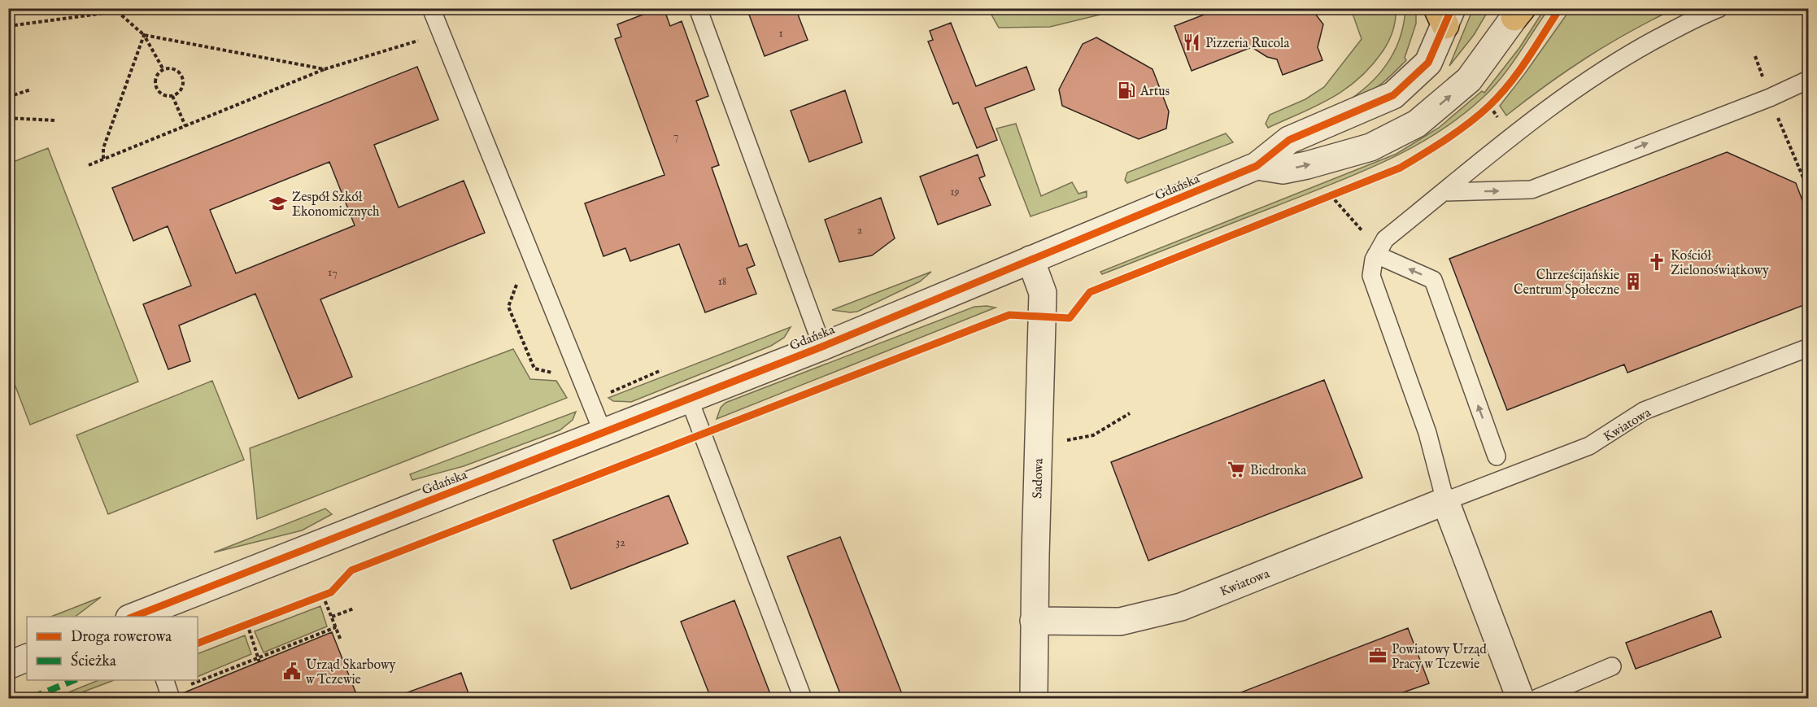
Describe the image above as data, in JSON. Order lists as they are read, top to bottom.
{
  "streets": {
    "street": ["Gdańska", "Kwiatowa", "Sadowa"]
  },
  "crossings": [
    ["Gdańska", "Sadowa"],
    ["Kwiatowa", "Sadowa"]
  ],
  "places": {
    "restaurant": ["Pizzeria Rucola"],
    "fuel station": ["Artus"],
    "school or university": ["Zespół Szkół Ekonomicznych"],
    "church": ["Kościół Zielonoświątkowy"],
    "building": ["Chrześcijańskie Centrum Społeczne"],
    "supermarket": ["Biedronka"],
    "office": ["Powiatowy Urząd Pracy w Tczewie"],
    "public building": ["Urząd Skarbowy w Tczewie"]
  },
  "house_numbers": [
    "1",
    "7",
    "19",
    "2",
    "17",
    "18",
    "32"
  ],
  "legend": ["Droga rowerowa", "Ścieżka"]
}
